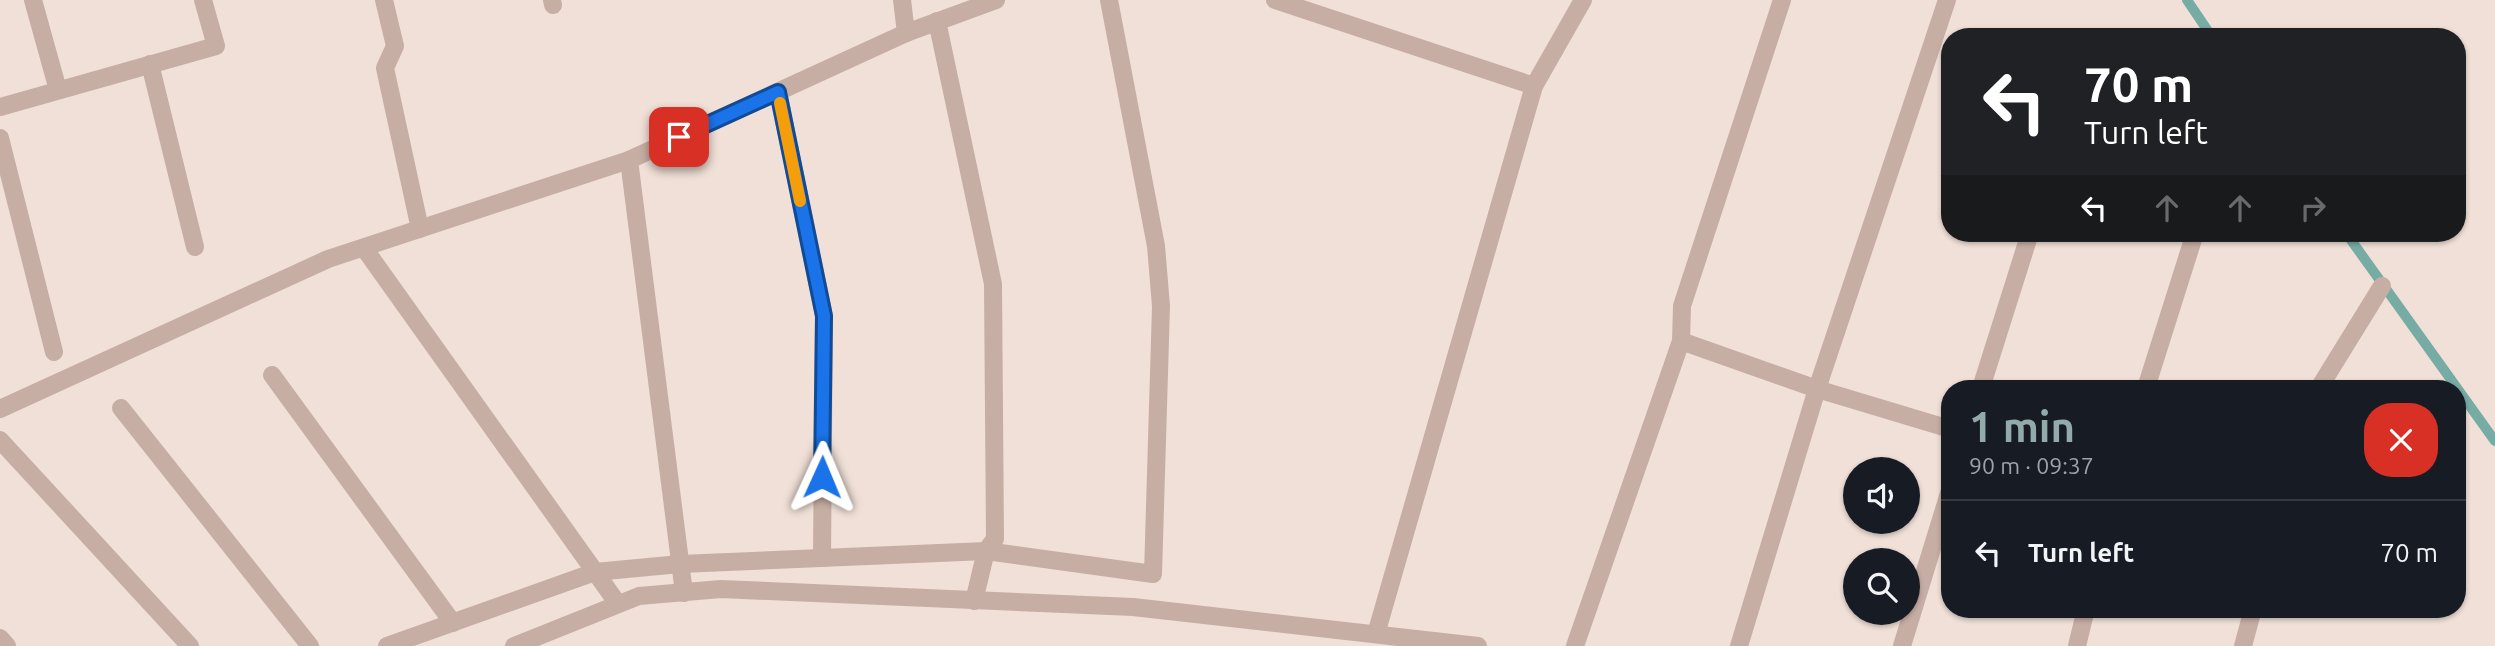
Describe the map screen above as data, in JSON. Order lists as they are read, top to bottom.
{
  "page": {
    "turn": ["70 m", "Turn left"],
    "heading": ["1 min", "90 m · 09:37"],
    "list": [
      {
        "name": "Turn left",
        "value": "70 m"
      }
    ]
  }
}
